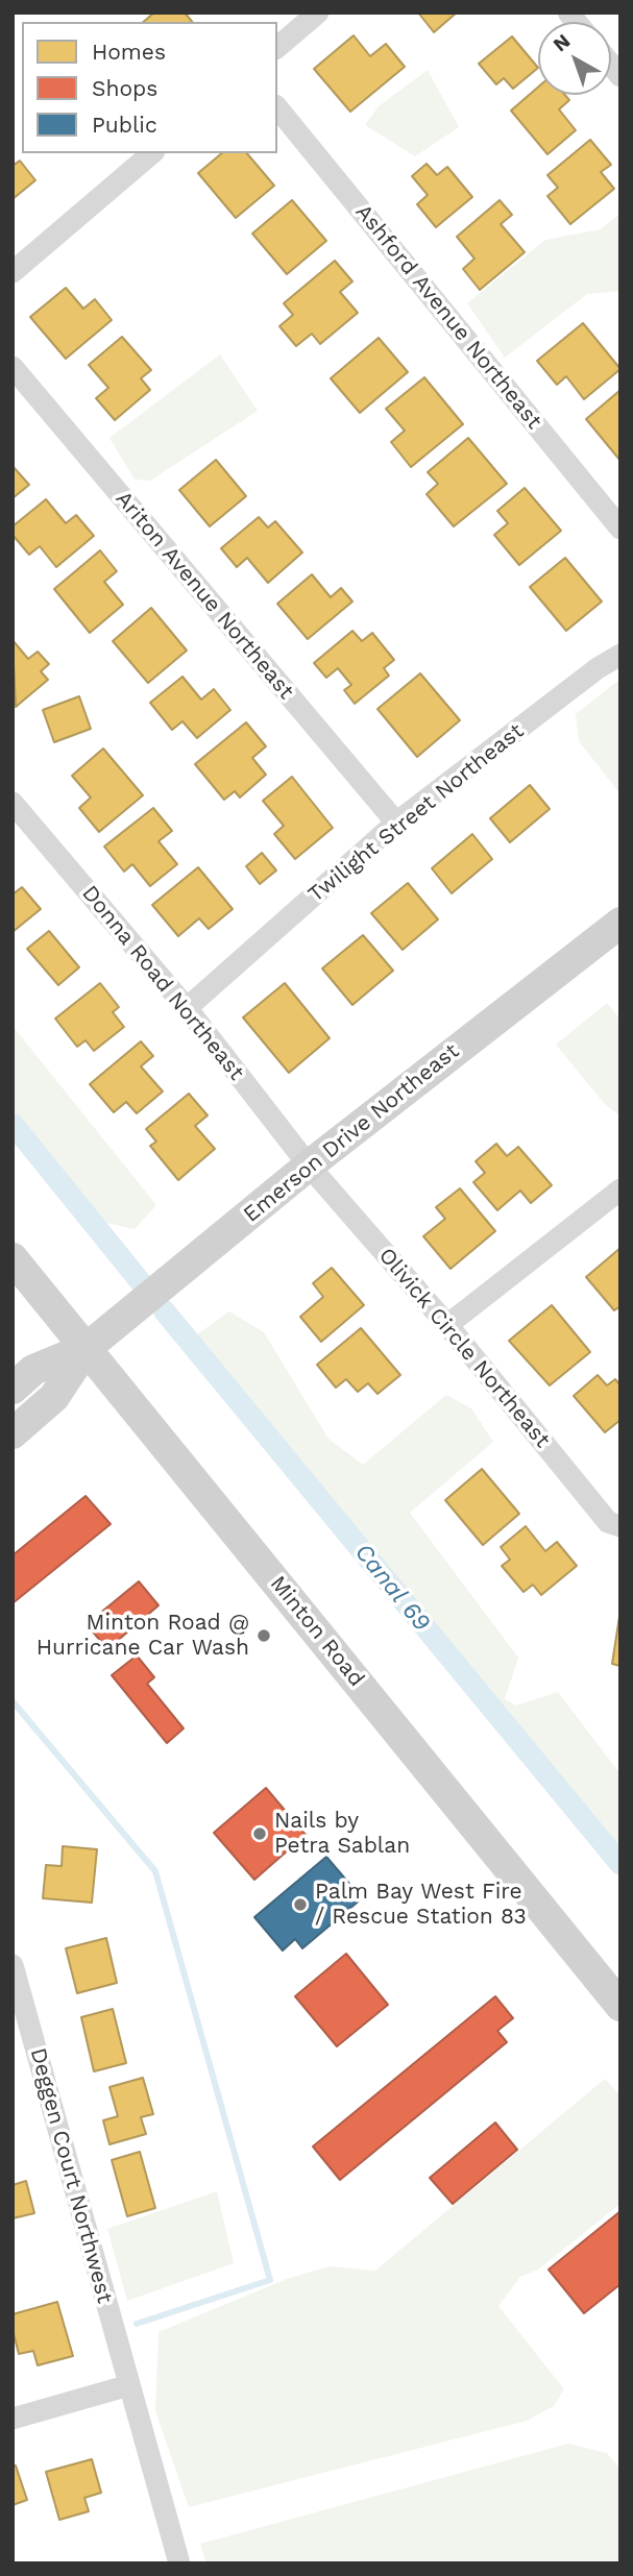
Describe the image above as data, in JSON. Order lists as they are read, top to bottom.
{
  "streets": {
    "main road": ["Emerson Drive Northeast", "Minton Road"],
    "street": [
      "Ashford Avenue Northeast",
      "Ariton Avenue Northeast",
      "Twilight Street Northeast",
      "Donna Road Northeast",
      "Olivick Circle Northeast",
      "Deggen Court Northwest"
    ]
  },
  "crossings": [
    ["Ariton Avenue Northeast", "Twilight Street Northeast"],
    ["Twilight Street Northeast", "Donna Road Northeast"],
    ["Donna Road Northeast", "Emerson Drive Northeast"],
    ["Donna Road Northeast", "Olivick Circle Northeast"],
    ["Emerson Drive Northeast", "Olivick Circle Northeast"],
    ["Emerson Drive Northeast", "Minton Road"]
  ],
  "water": ["Canal 69"],
  "places": ["Minton Road @ Hurricane Car Wash", "Nails by Petra Sablan", "Palm Bay West Fire / Rescue Station 83"],
  "legend": ["Homes", "Shops", "Public"],
  "north": "top left"
}
